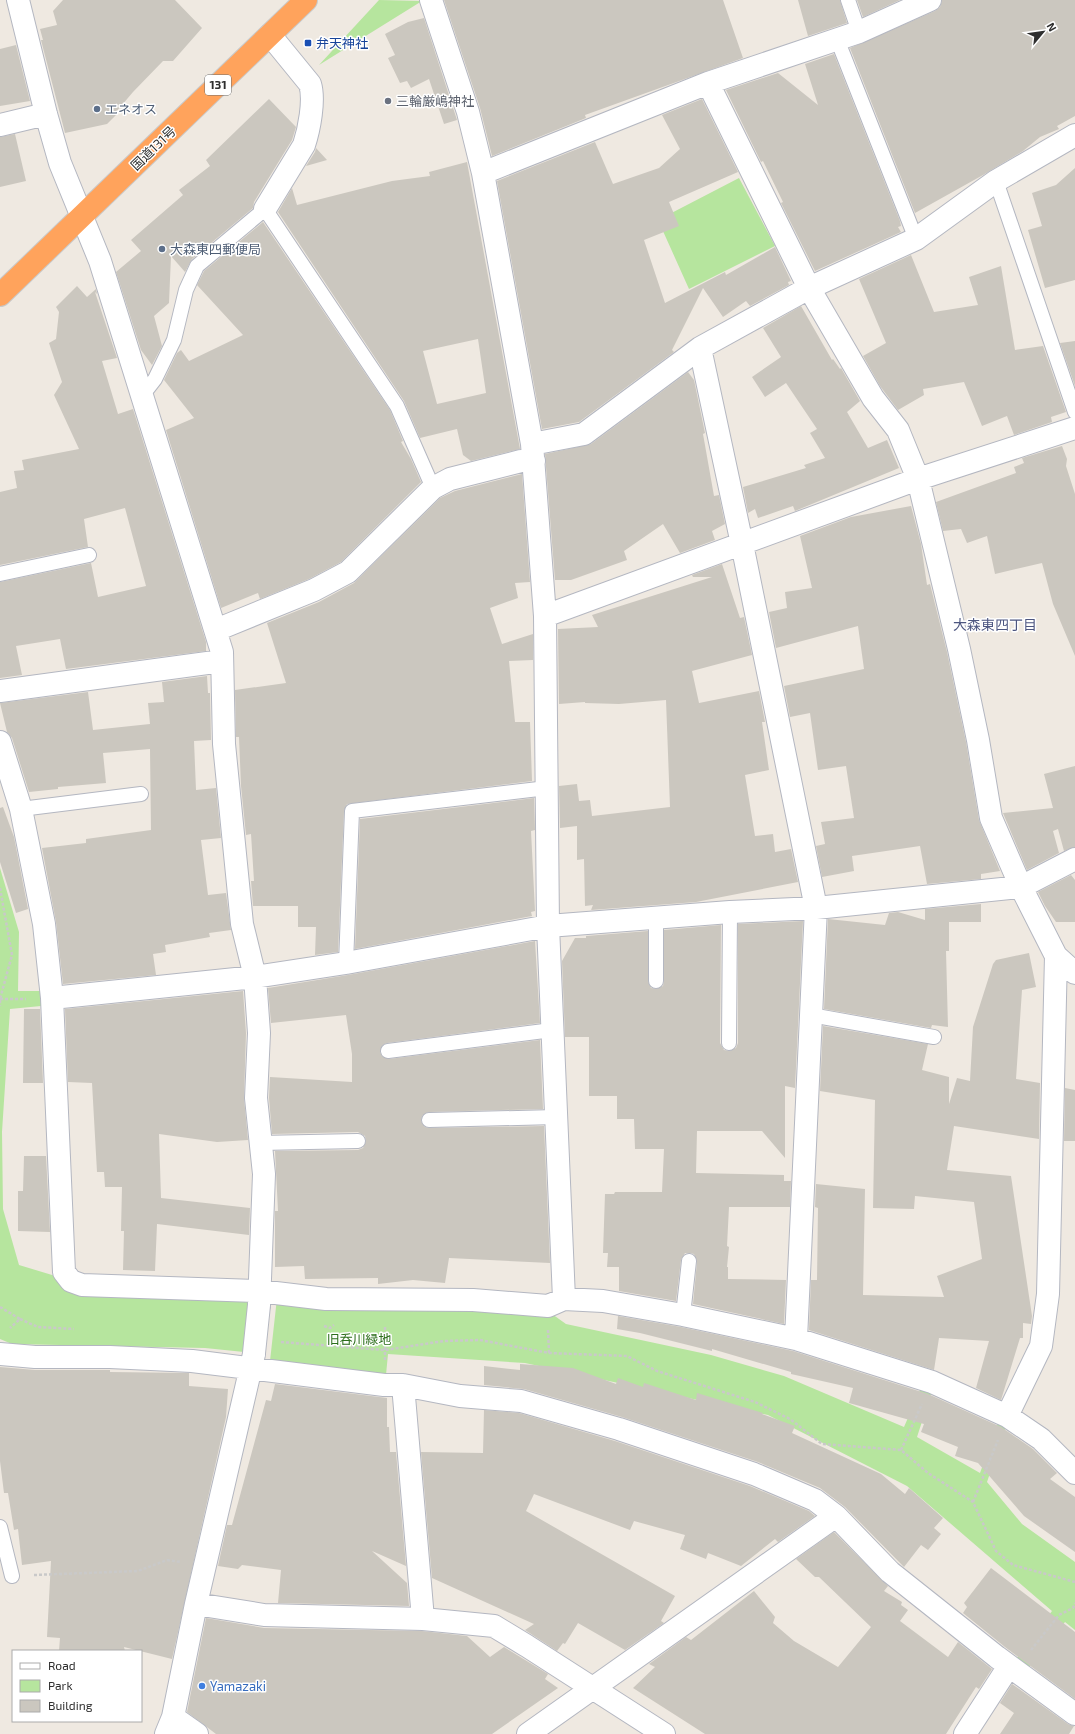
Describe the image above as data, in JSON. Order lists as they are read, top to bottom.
{
  "streets": {
    "highway": ["131", "国道131号"]
  },
  "districts": ["大森東四丁目"],
  "parks": ["旧呑川緑地"],
  "places": {
    "transit": ["弁天神社"],
    "other": [
      "三輪厳嶋神社",
      "エネオス",
      "大森東四郵便局",
      "Yamazaki"
    ]
  },
  "legend": ["Road", "Park", "Building"],
  "north": "top right"
}
